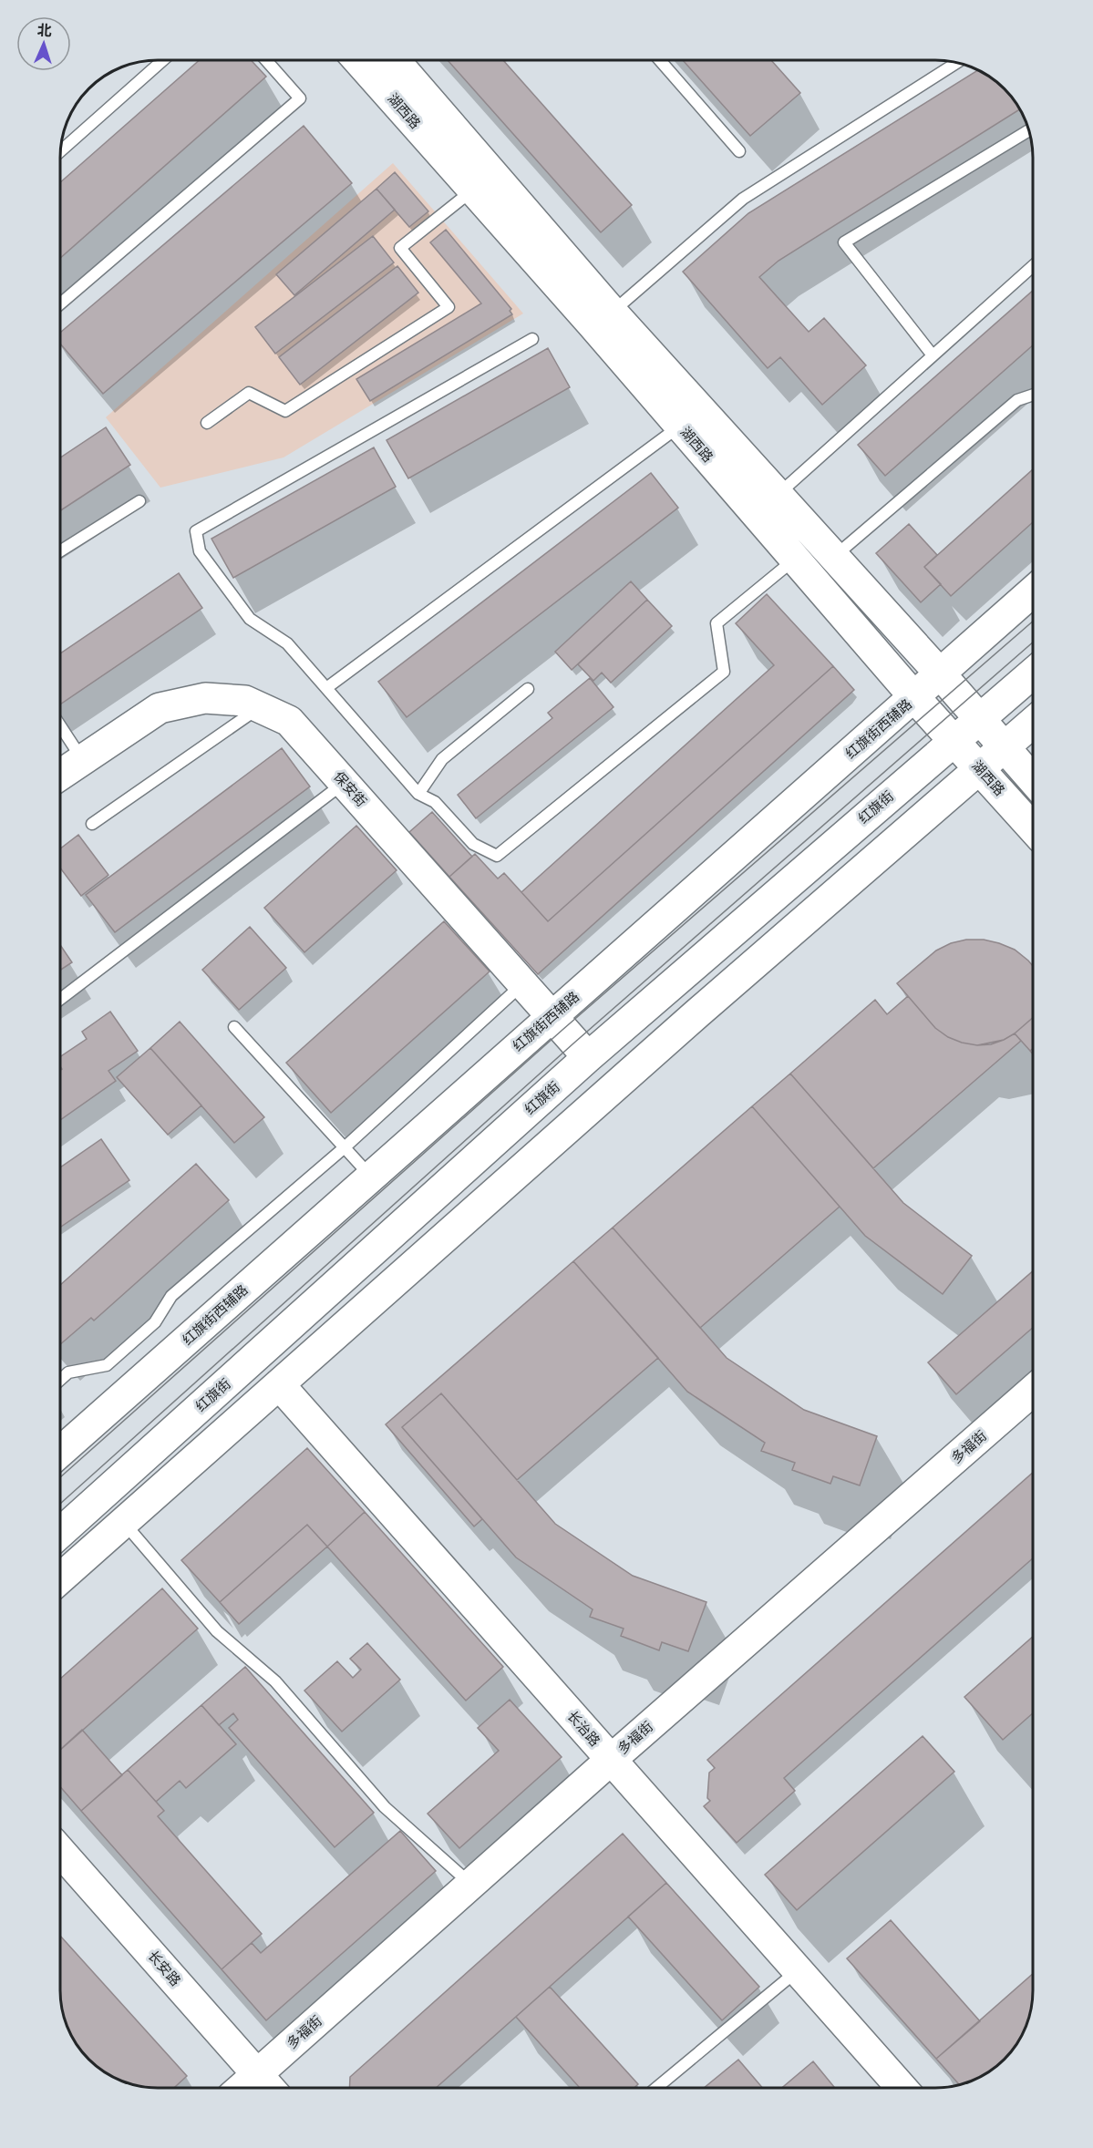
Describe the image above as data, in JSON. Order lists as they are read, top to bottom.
{
  "streets": {
    "main road": [
      "湖西路",
      "红旗街西辅路",
      "保安街",
      "红旗街",
      "多福街",
      "长治路",
      "长安路"
    ]
  },
  "crossings": [
    ["湖西路", "红旗街西辅路"],
    ["湖西路", "红旗街"],
    ["红旗街西辅路", "保安街"],
    ["保安街", "红旗街"],
    ["多福街", "长治路"],
    ["多福街", "长安路"]
  ],
  "north": "top"
}
